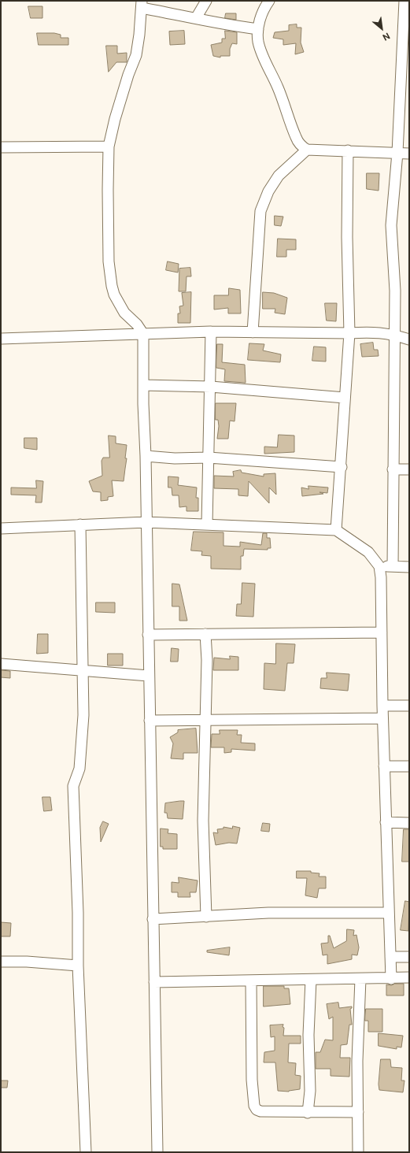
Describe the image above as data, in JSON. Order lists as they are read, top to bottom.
{
  "north": "bottom right"
}
